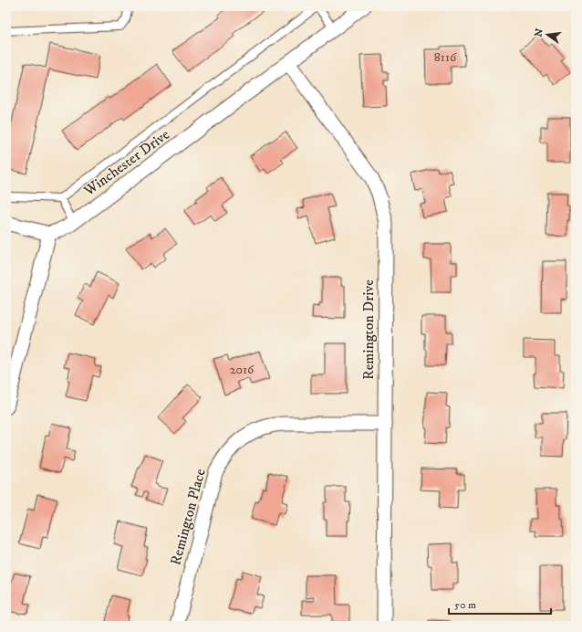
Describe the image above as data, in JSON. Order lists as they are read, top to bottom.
{
  "streets": {
    "street": ["Winchester Drive", "Remington Drive", "Remington Place"]
  },
  "crossings": [
    ["Winchester Drive", "Remington Drive"],
    ["Remington Drive", "Remington Place"]
  ],
  "house_numbers": ["8116", "2016"],
  "scale_bar": "50 m",
  "north": "left"
}
